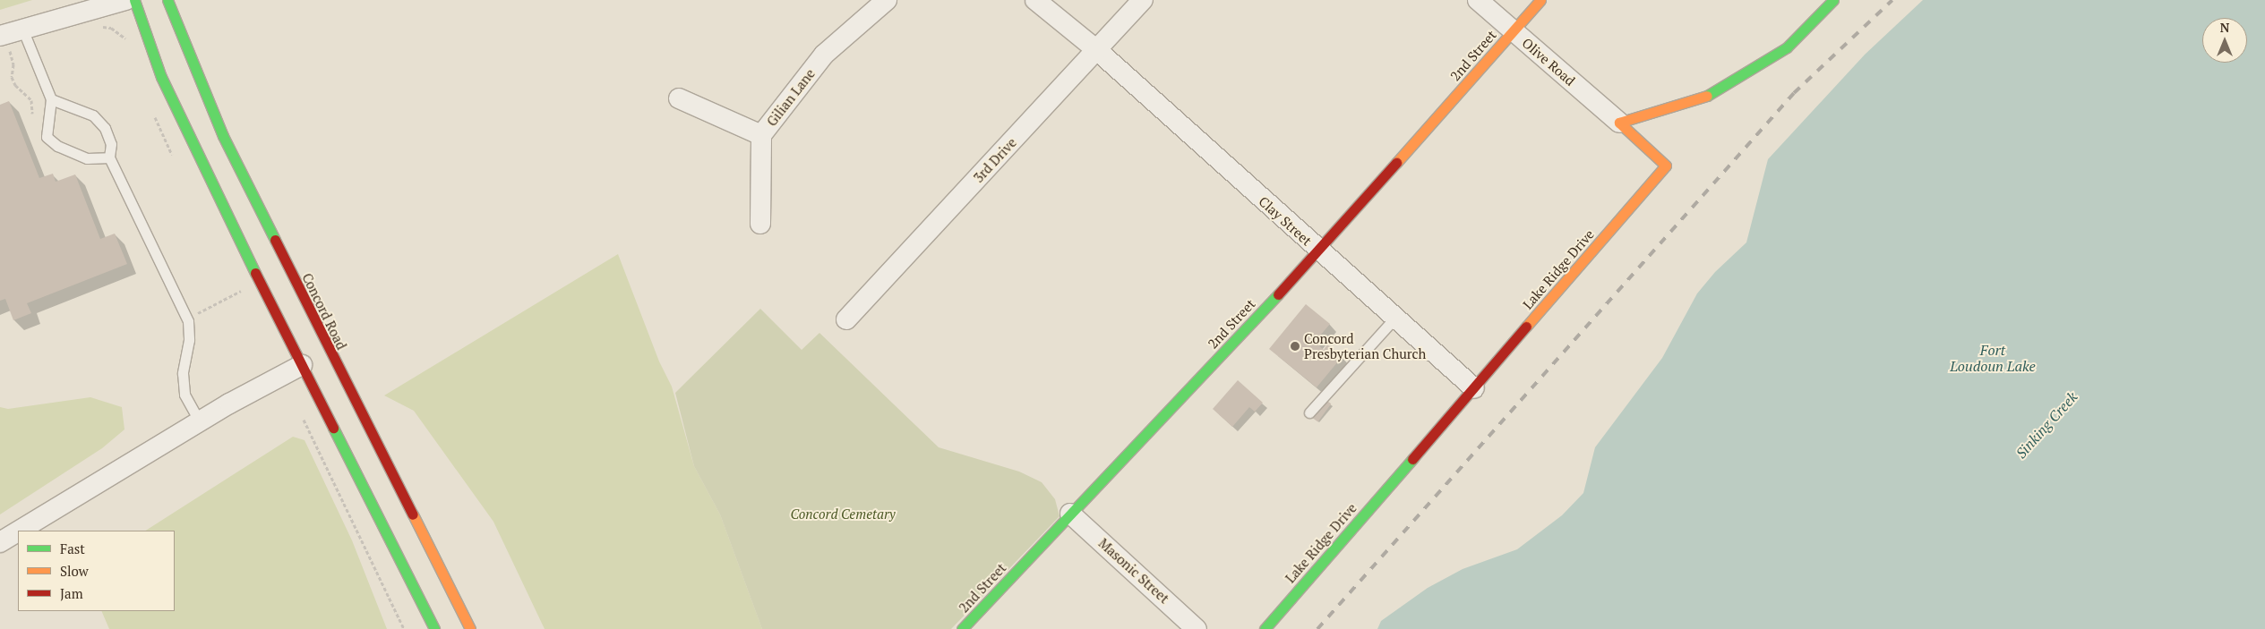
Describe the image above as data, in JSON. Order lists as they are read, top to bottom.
{
  "streets": {
    "street": [
      "2nd Street",
      "Olive Road",
      "Gilian Lane",
      "3rd Drive",
      "Clay Street",
      "Lake Ridge Drive",
      "Concord Road",
      "Masonic Street"
    ]
  },
  "crossings": [
    ["2nd Street", "Olive Road"],
    ["2nd Street", "Clay Street"],
    ["2nd Street", "Masonic Street"],
    ["Olive Road", "Lake Ridge Drive"],
    ["3rd Drive", "Clay Street"],
    ["Clay Street", "Lake Ridge Drive"]
  ],
  "water": ["Fort Loudoun Lake", "Sinking Creek"],
  "parks": ["Concord Cemetary"],
  "places": ["Concord Presbyterian Church"],
  "legend": ["Fast", "Slow", "Jam"],
  "north": "top"
}
